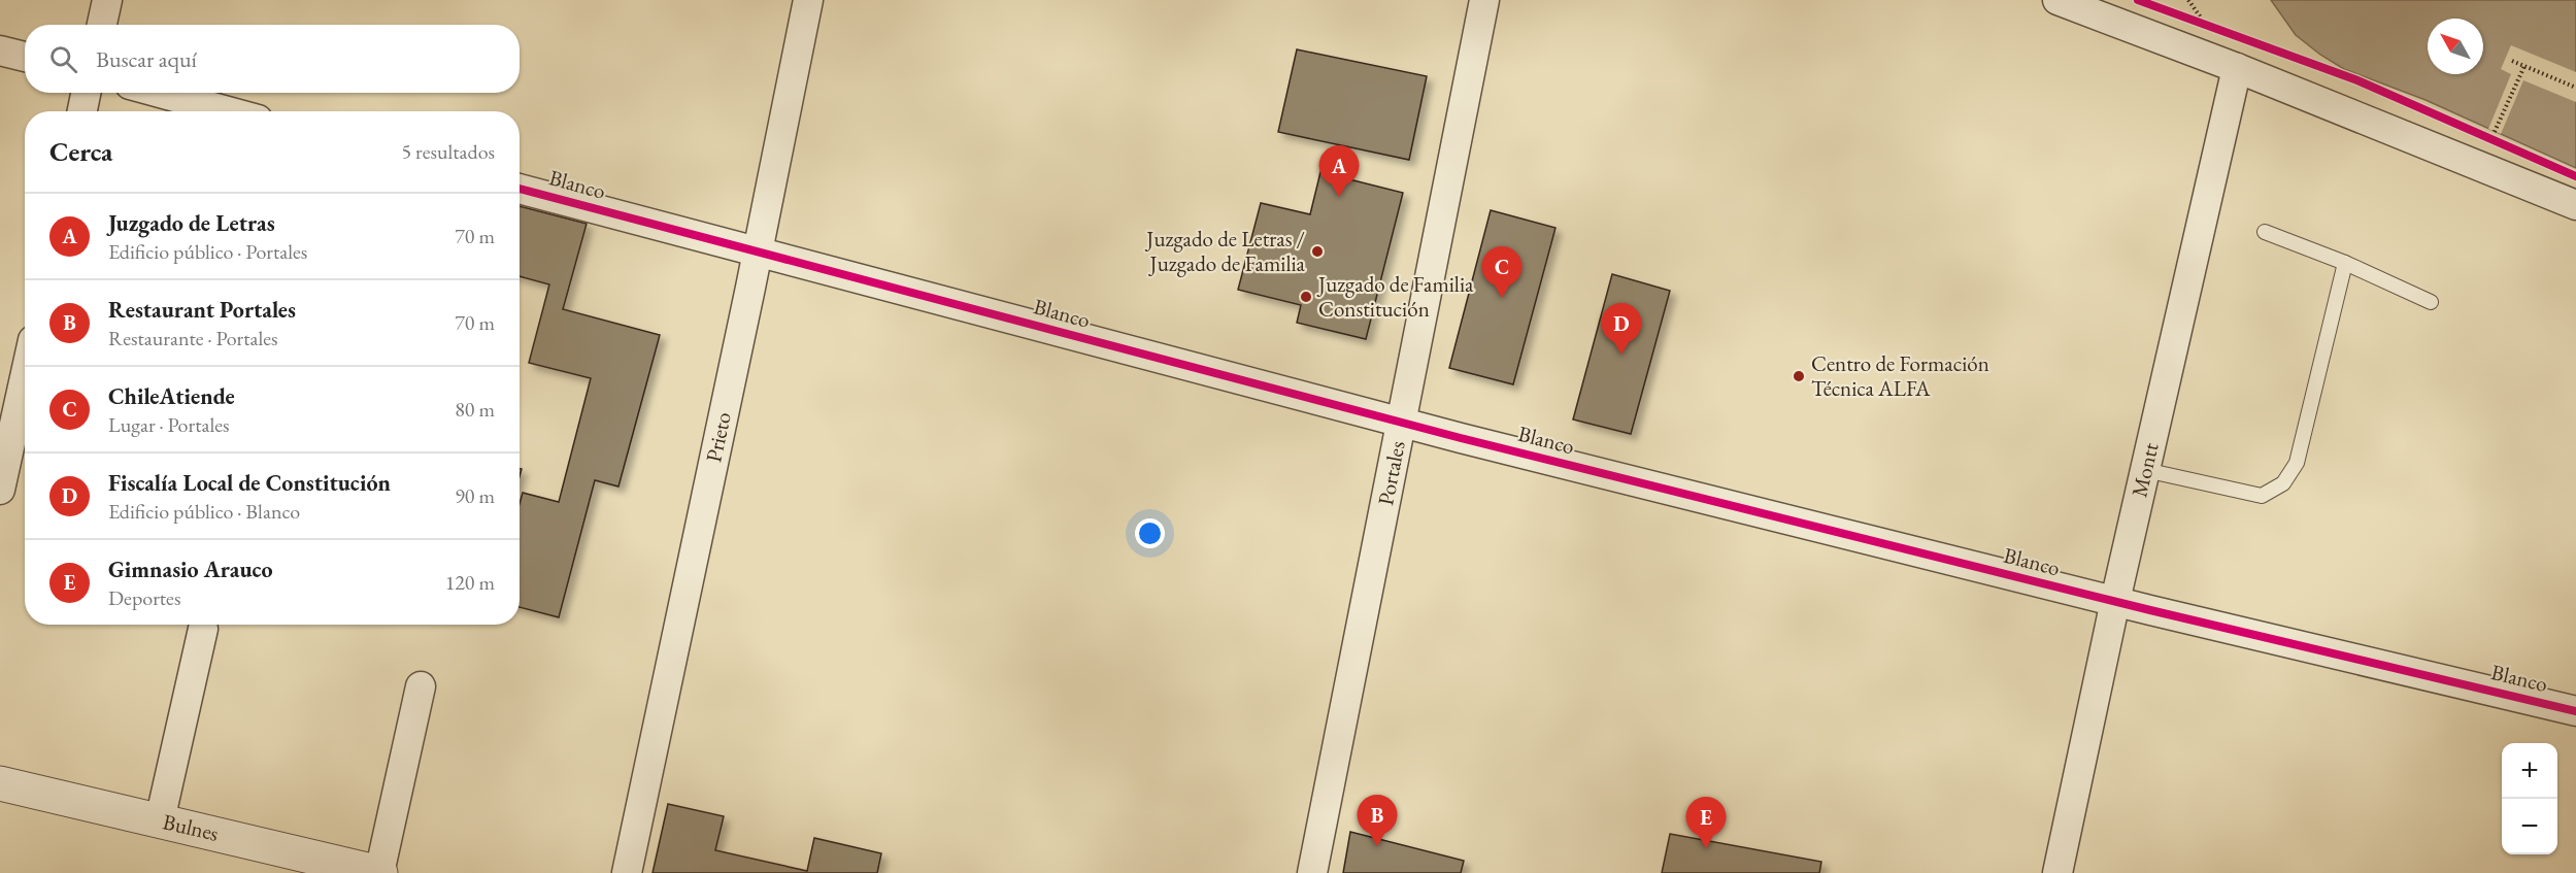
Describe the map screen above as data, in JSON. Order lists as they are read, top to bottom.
{
  "streets": {
    "street": [
      "Blanco",
      "Prieto",
      "Montt",
      "Portales",
      "Bulnes"
    ]
  },
  "crossings": [
    ["Blanco", "Prieto"],
    ["Blanco", "Montt"],
    ["Blanco", "Portales"]
  ],
  "places": ["Juzgado de Letras / Juzgado de Familia", "Juzgado de Familia Constitución", "Centro de Formación Técnica ALFA"],
  "north": "top left",
  "page": {
    "search": "Buscar aquí",
    "heading": ["Cerca", "5 resultados"],
    "pins": [
      "A",
      "C",
      "D",
      "B",
      "E"
    ],
    "list": [
      {
        "mark": "A",
        "name": "Juzgado de Letras",
        "note": "Edificio público · Portales",
        "value": "70 m"
      },
      {
        "mark": "B",
        "name": "Restaurant Portales",
        "note": "Restaurante · Portales",
        "value": "70 m"
      },
      {
        "mark": "C",
        "name": "ChileAtiende",
        "note": "Lugar · Portales",
        "value": "80 m"
      },
      {
        "mark": "D",
        "name": "Fiscalía Local de Constitución",
        "note": "Edificio público · Blanco",
        "value": "90 m"
      },
      {
        "mark": "E",
        "name": "Gimnasio Arauco",
        "note": "Deportes",
        "value": "120 m"
      }
    ],
    "map_buttons": ["+", "−"]
  }
}
